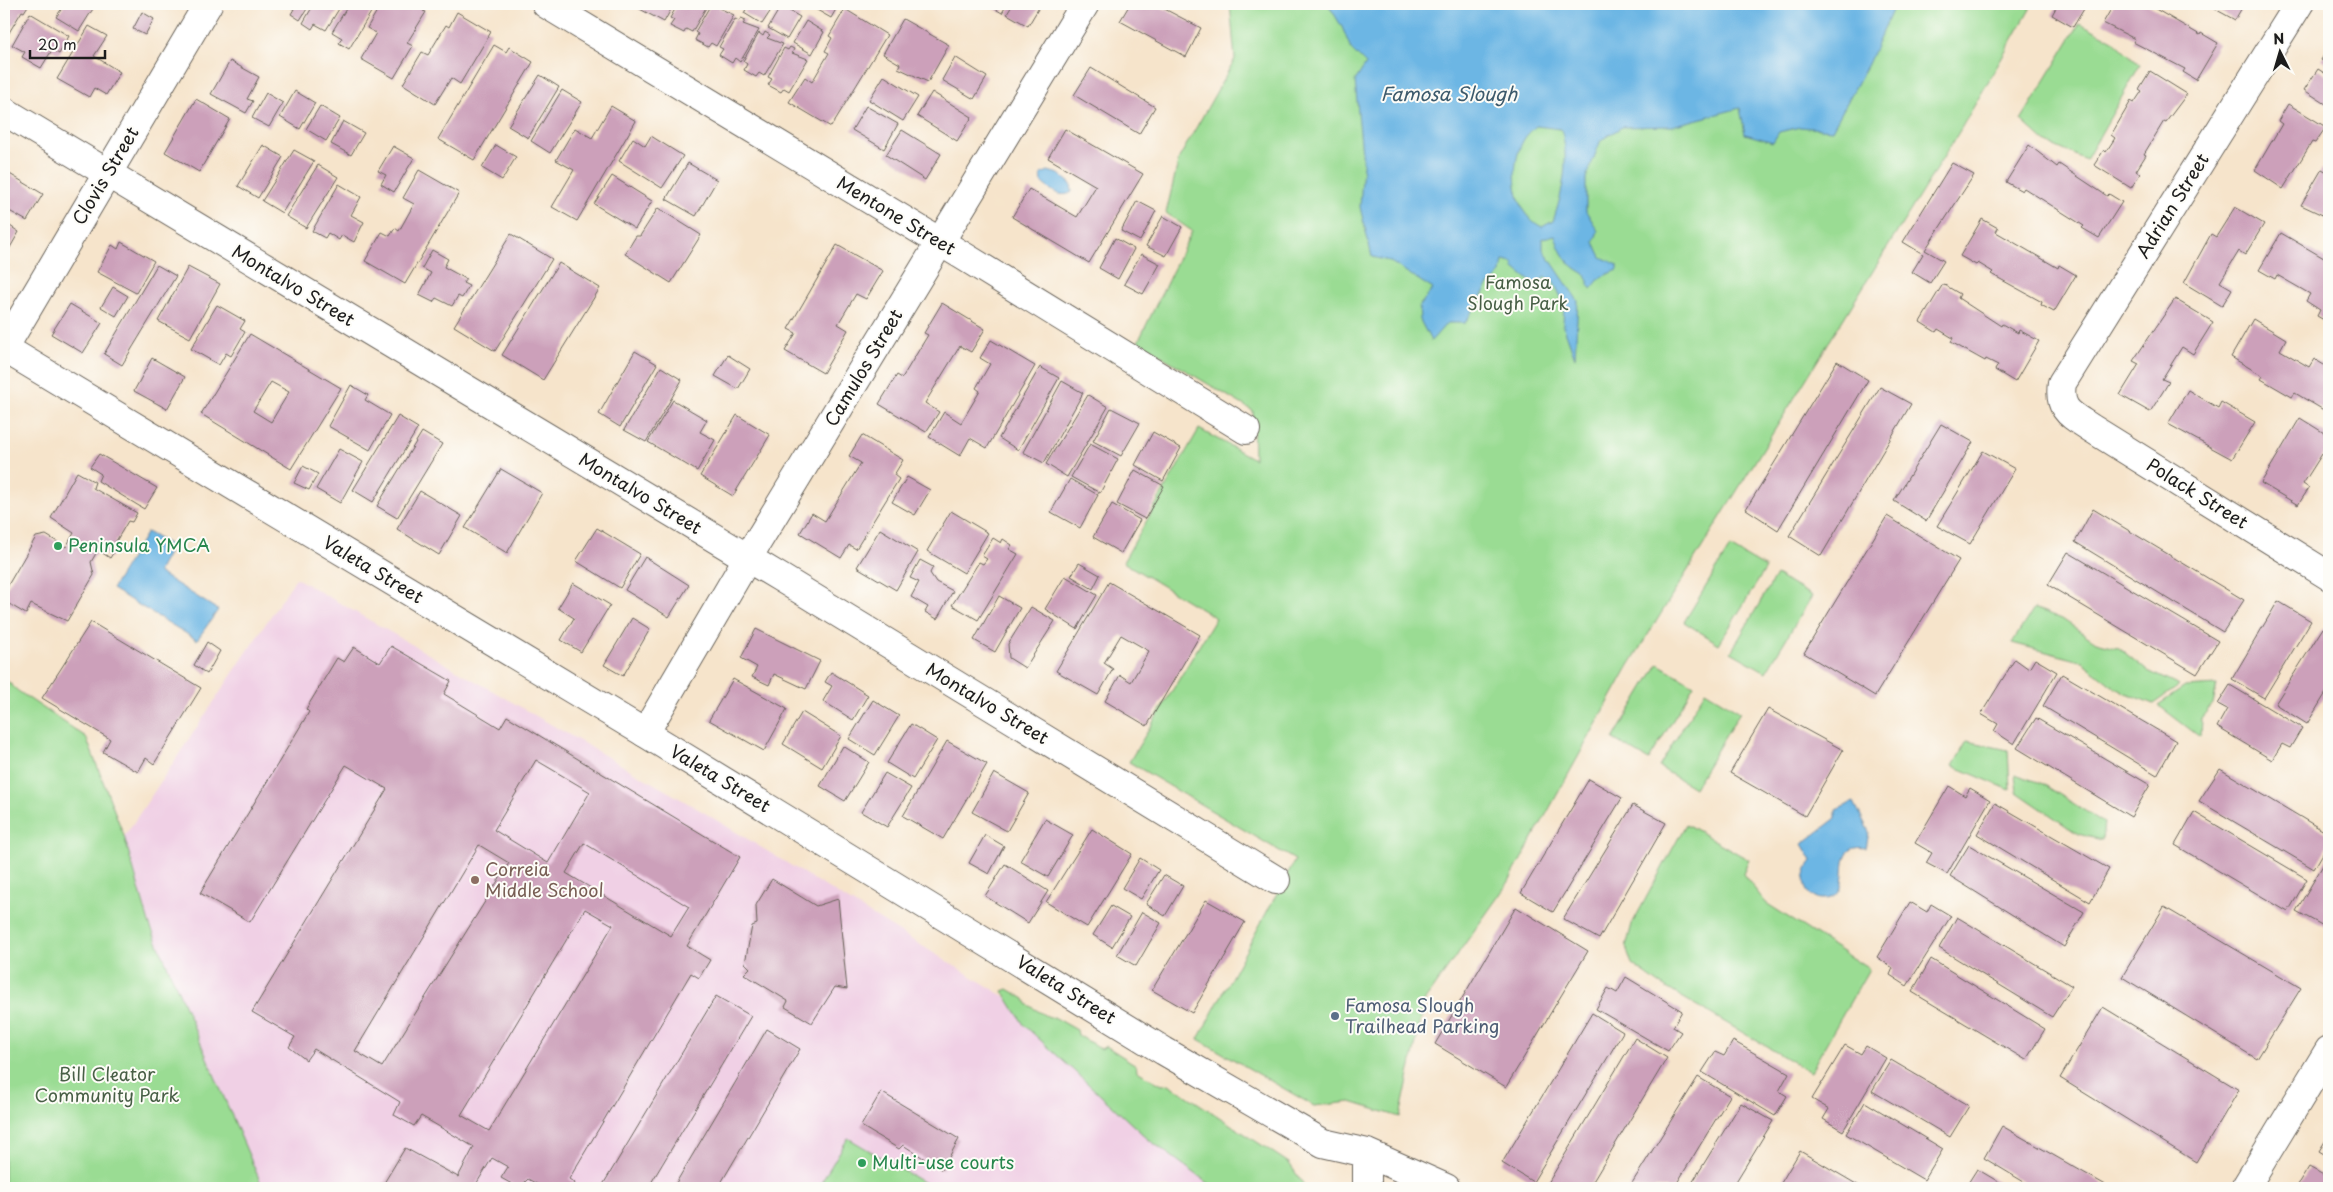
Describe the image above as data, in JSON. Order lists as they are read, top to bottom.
{
  "streets": {
    "street": [
      "Clovis Street",
      "Adrian Street",
      "Mentone Street",
      "Montalvo Street",
      "Camulos Street",
      "Polack Street",
      "Valeta Street"
    ]
  },
  "crossings": [
    ["Clovis Street", "Montalvo Street"],
    ["Clovis Street", "Valeta Street"],
    ["Adrian Street", "Polack Street"],
    ["Mentone Street", "Camulos Street"],
    ["Montalvo Street", "Camulos Street"],
    ["Camulos Street", "Valeta Street"]
  ],
  "water": ["Famosa Slough"],
  "parks": ["Famosa Slough Park", "Bill Cleator Community Park"],
  "places": [
    "Peninsula YMCA",
    "Correia Middle School",
    "Famosa Slough Trailhead Parking",
    "Multi-use courts"
  ],
  "scale_bar": "20 m",
  "north": "top"
}
